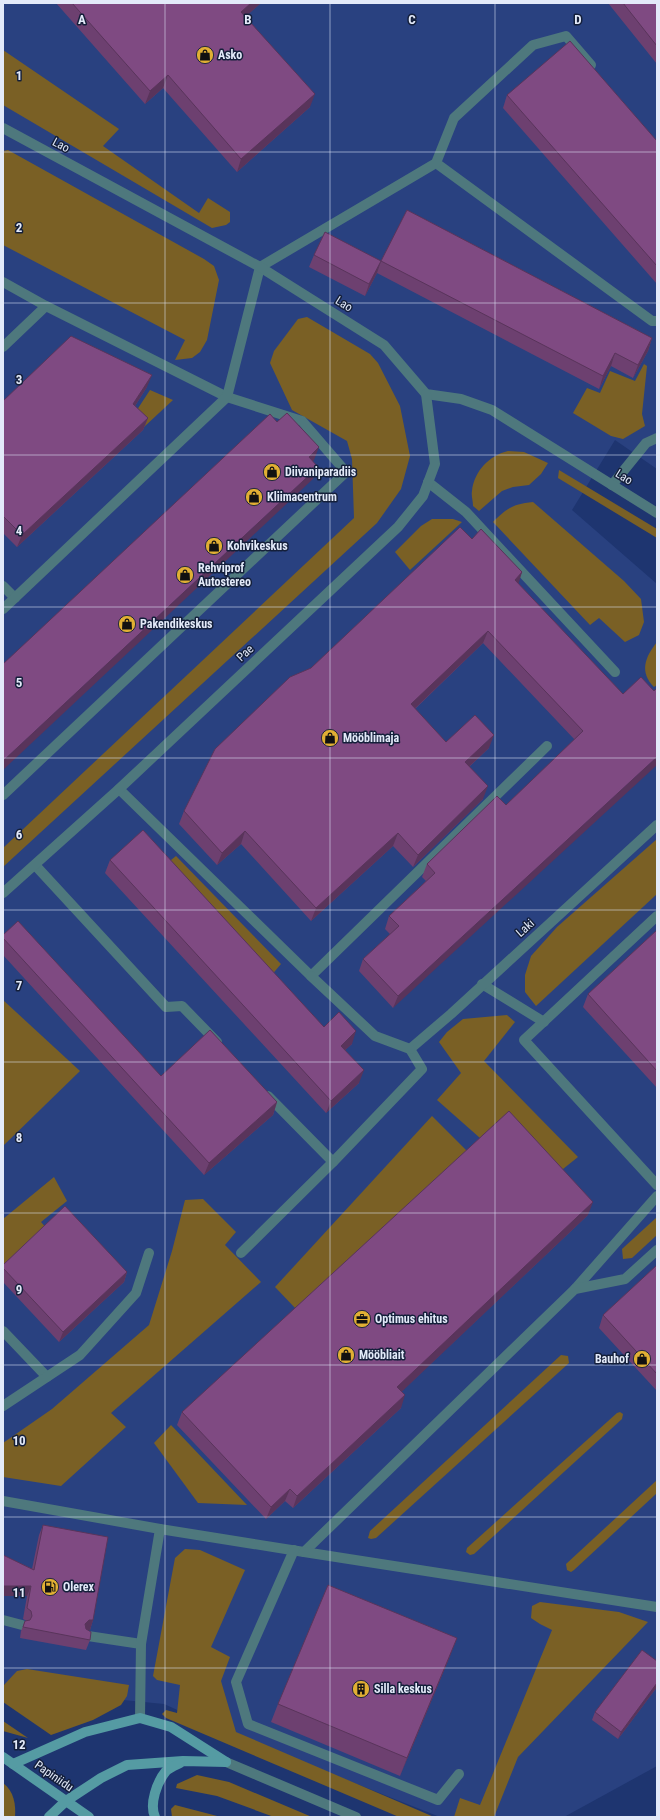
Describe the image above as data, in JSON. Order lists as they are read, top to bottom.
{
  "streets": {
    "main road": ["Papiniidu"],
    "street": ["Lao", "Pae", "Laki"]
  },
  "crossings": [
    ["Lao", "Pae"]
  ],
  "places": {
    "shop": [
      "Asko",
      "Diivaniparadiis",
      "Kliimacentrum",
      "Kohvikeskus",
      "Rehviprof Autostereo",
      "Pakendikeskus",
      "Mööblimaja",
      "Mööbliait",
      "Bauhof"
    ],
    "office": ["Optimus ehitus"],
    "fuel station": ["Olerex"],
    "building": ["Silla keskus"]
  },
  "grid": {
    "columns": [
      "A",
      "B",
      "C",
      "D"
    ],
    "rows": [
      "1",
      "2",
      "3",
      "4",
      "5",
      "6",
      "7",
      "8",
      "9",
      "10",
      "11",
      "12"
    ]
  }
}
